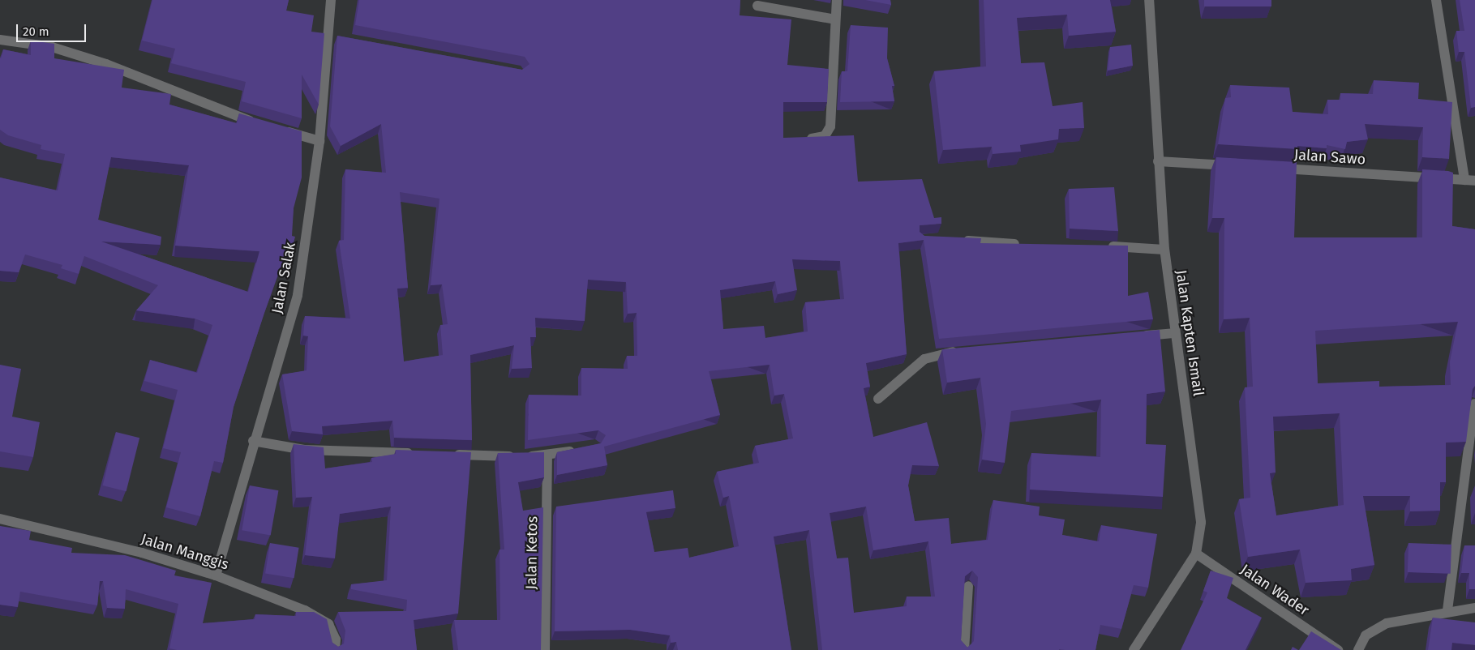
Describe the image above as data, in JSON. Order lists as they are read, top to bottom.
{
  "streets": {
    "street": [
      "Jalan Sawo",
      "Jalan Salak",
      "Jalan Kapten Ismail",
      "Jalan Manggis",
      "Jalan Ketos",
      "Jalan Wader"
    ]
  },
  "crossings": [
    ["Jalan Salak", "Jalan Manggis"],
    ["Jalan Kapten Ismail", "Jalan Wader"]
  ],
  "scale_bar": "20 m"
}
